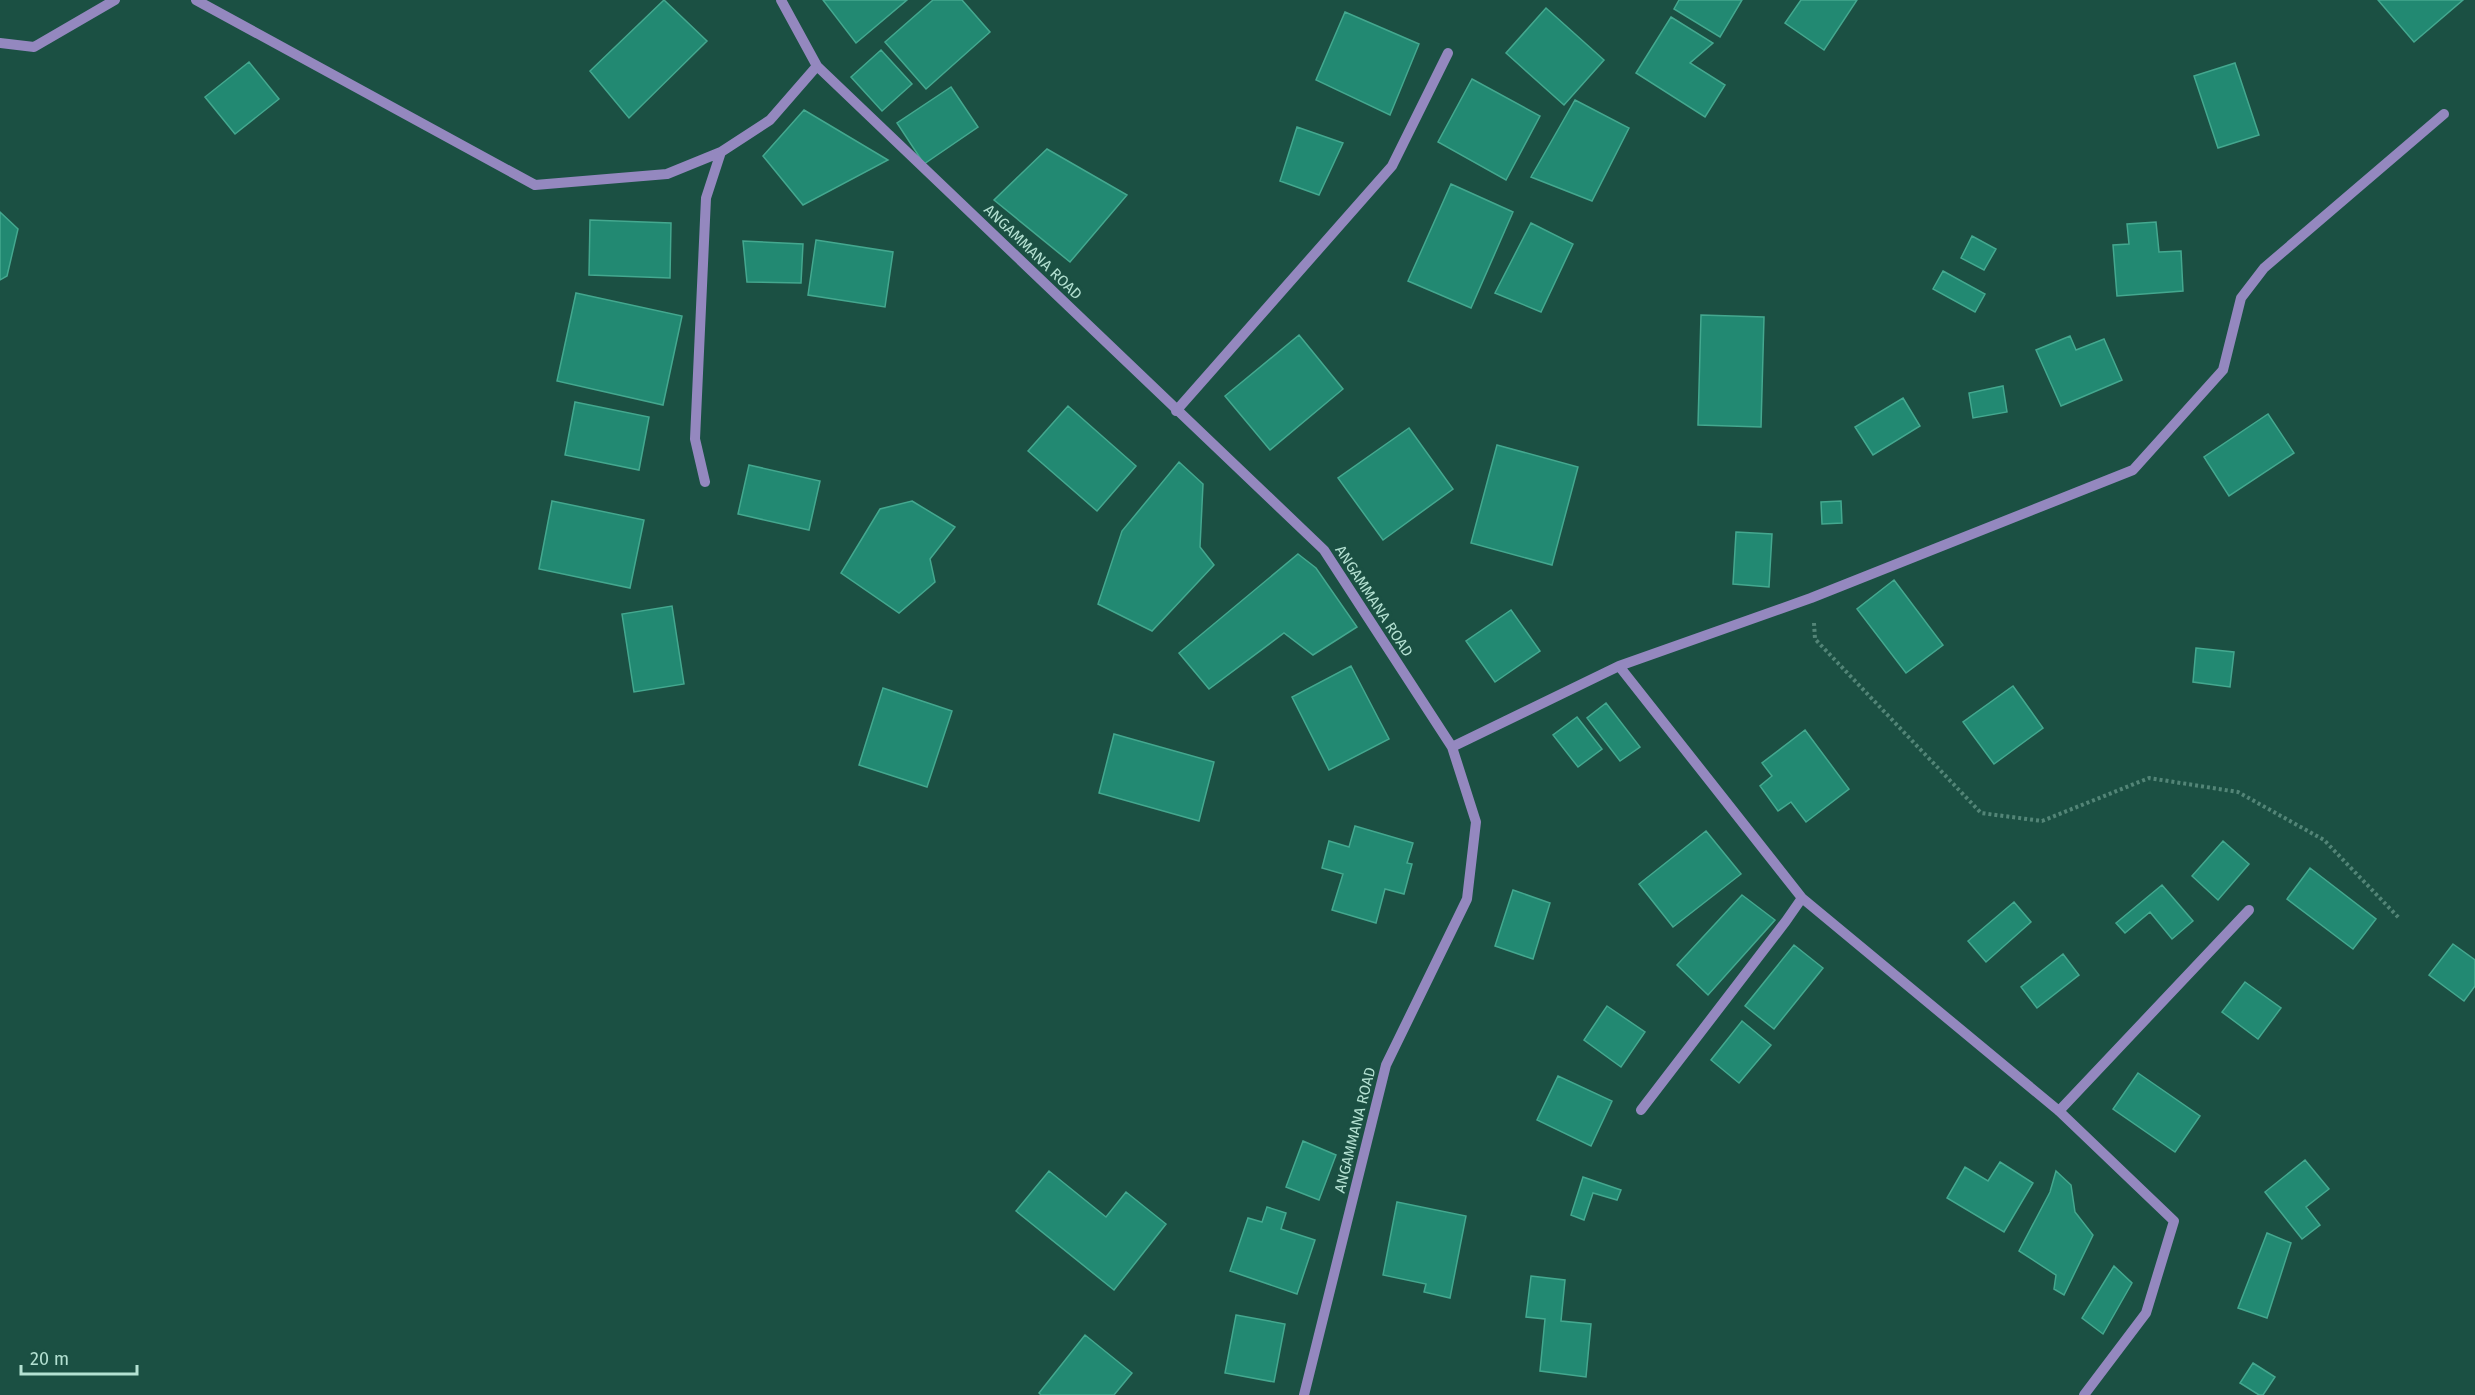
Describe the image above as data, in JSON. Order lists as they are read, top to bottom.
{
  "streets": {
    "street": ["ANGAMMANA ROAD"]
  },
  "scale_bar": "20 m"
}
